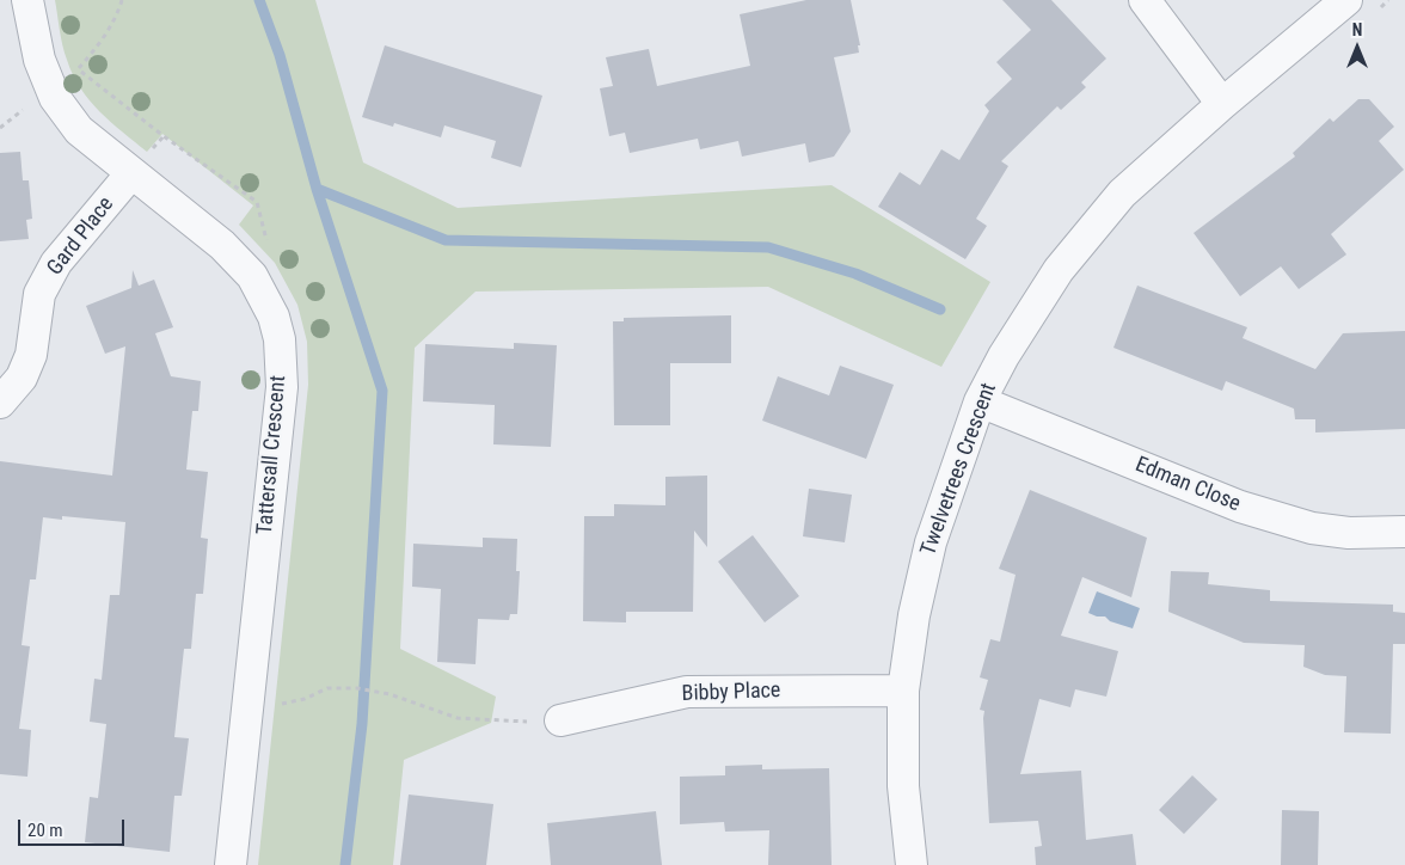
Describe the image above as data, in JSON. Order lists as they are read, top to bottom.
{
  "streets": {
    "street": [
      "Gard Place",
      "Tattersall Crescent",
      "Twelvetrees Crescent",
      "Edman Close",
      "Bibby Place"
    ]
  },
  "crossings": [
    ["Gard Place", "Tattersall Crescent"],
    ["Twelvetrees Crescent", "Edman Close"],
    ["Twelvetrees Crescent", "Bibby Place"]
  ],
  "scale_bar": "20 m",
  "north": "top"
}
